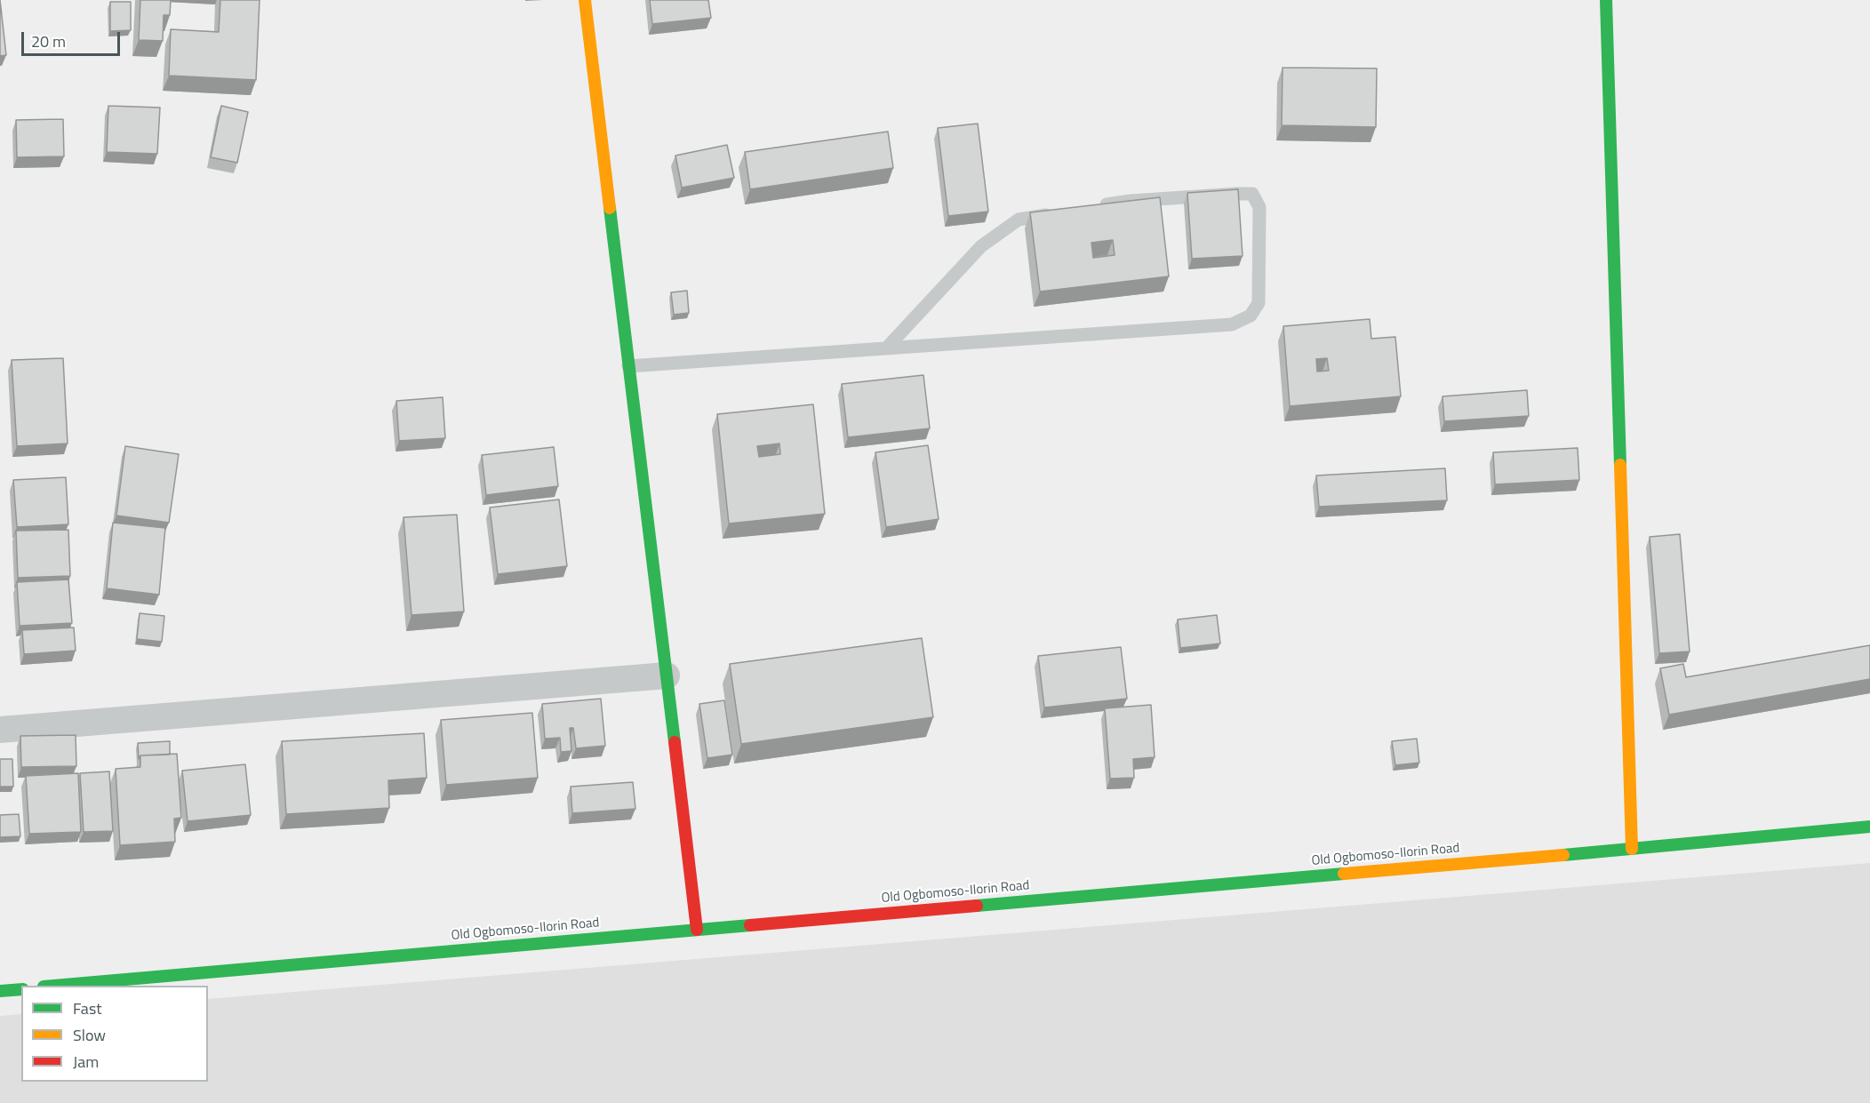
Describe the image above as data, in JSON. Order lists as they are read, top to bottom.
{
  "streets": {
    "main road": ["Old Ogbomoso-Ilorin Road"]
  },
  "legend": ["Fast", "Slow", "Jam"],
  "scale_bar": "20 m"
}
